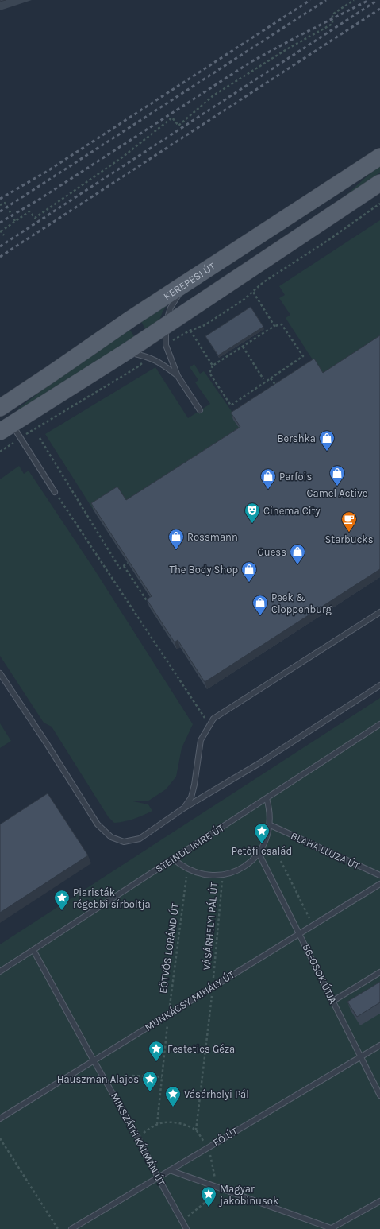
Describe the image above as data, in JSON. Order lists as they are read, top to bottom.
{
  "streets": {
    "main road": ["KEREPESI ÚT"],
    "lane": [
      "STEINDL IMRE ÚT",
      "BLAHA LUJZA ÚT",
      "56-OSOK ÚTJA",
      "MUNKÁCSY MIHÁLY ÚT",
      "FŐ ÚT",
      "MIKSZÁTH KÁLMÁN ÚT"
    ],
    "path": ["VÁSÁRHELYI PÁL ÚT", "EÖTVÖS LORÁND ÚT"]
  },
  "crossings": [
    ["STEINDL IMRE ÚT", "MIKSZÁTH KÁLMÁN ÚT"],
    ["VÁSÁRHELYI PÁL ÚT", "MUNKÁCSY MIHÁLY ÚT"],
    ["EÖTVÖS LORÁND ÚT", "MUNKÁCSY MIHÁLY ÚT"],
    ["56-OSOK ÚTJA", "MUNKÁCSY MIHÁLY ÚT"],
    ["56-OSOK ÚTJA", "FŐ ÚT"],
    ["MUNKÁCSY MIHÁLY ÚT", "MIKSZÁTH KÁLMÁN ÚT"],
    ["FŐ ÚT", "MIKSZÁTH KÁLMÁN ÚT"]
  ],
  "places": {
    "shop": [
      "Bershka",
      "Camel Active",
      "Parfois",
      "Rossmann",
      "Guess",
      "The Body Shop",
      "Peek & Cloppenburg"
    ],
    "theatre": ["Cinema City"],
    "cafe": ["Starbucks"],
    "place": [
      "Petőfi család",
      "Piaristák régebbi sírboltja",
      "Festetics Géza",
      "Hauszman Alajos",
      "Vásárhelyi Pál",
      "Magyar jakobinusok"
    ]
  }
}
